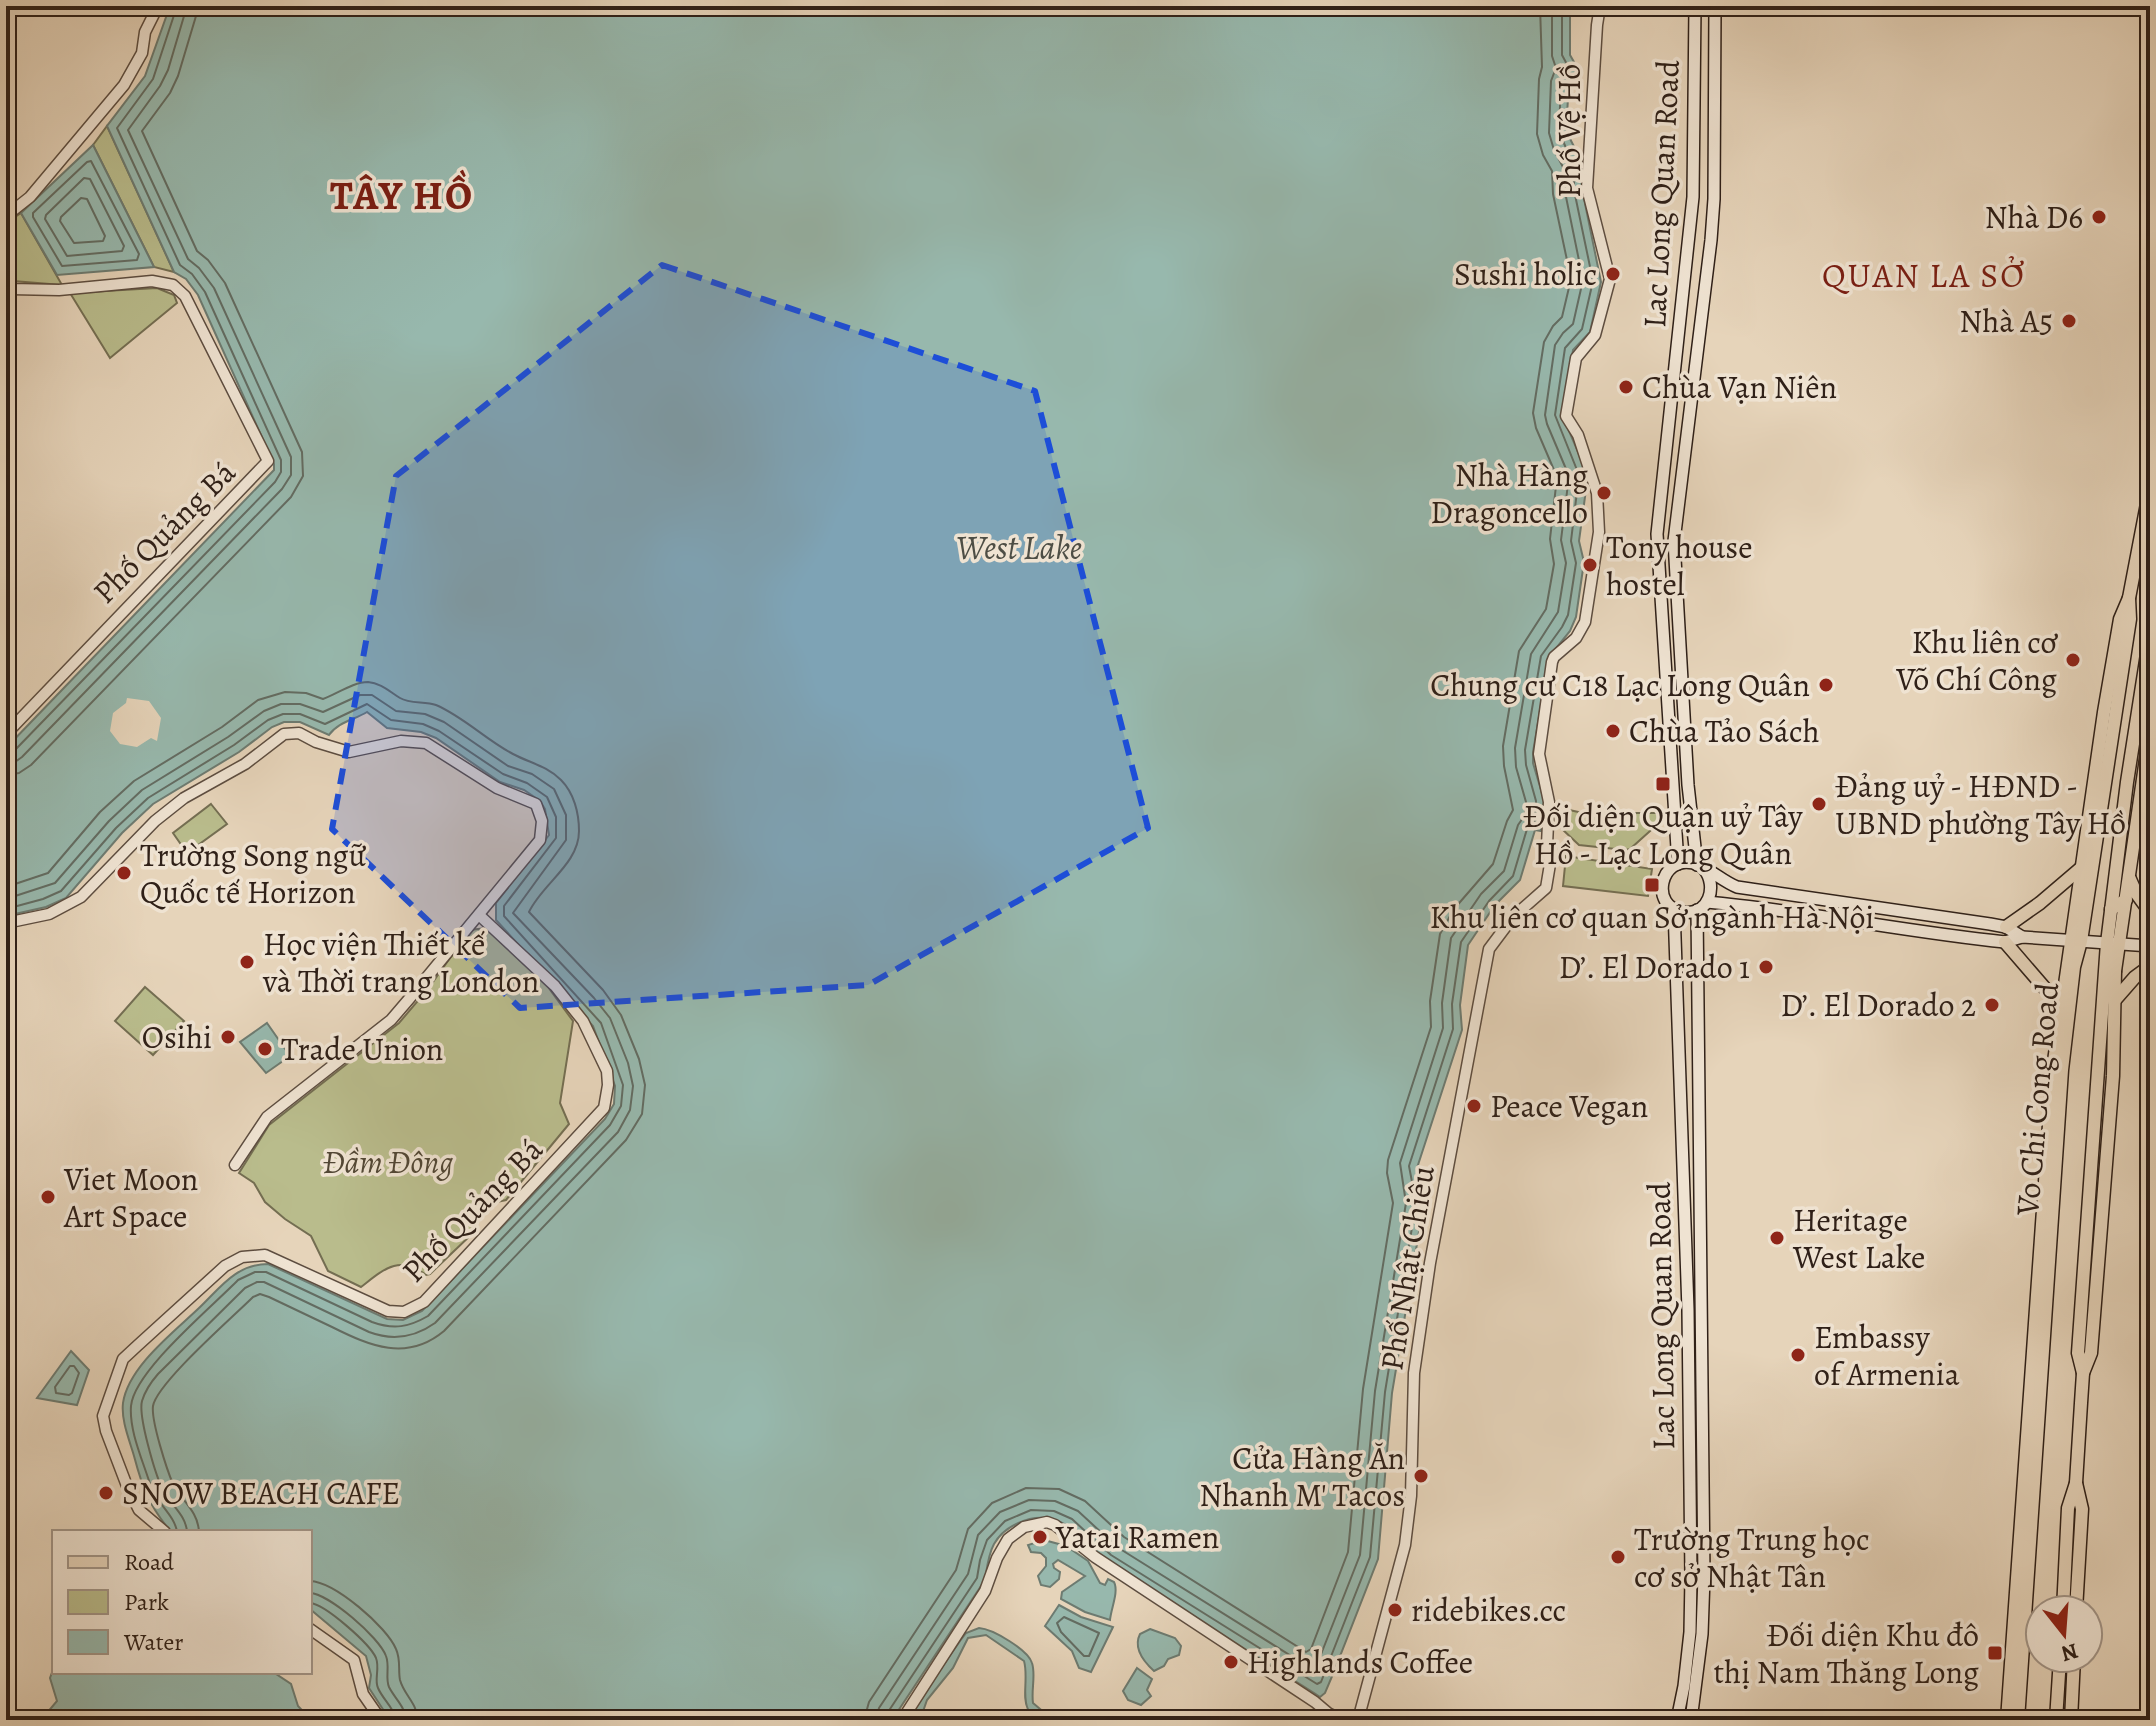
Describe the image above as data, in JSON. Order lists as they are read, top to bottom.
{
  "streets": {
    "main road": ["Lac Long Quan Road", "Vo Chi Cong Road"],
    "street": ["Phố Vệ Hồ", "Phố Quảng Bá", "Phố Nhật Chiêu"]
  },
  "crossings": [
    ["Phố Vệ Hồ", "Phố Nhật Chiêu"]
  ],
  "districts": ["TÂY HỒ", "QUAN LA SỞ"],
  "water": ["West Lake"],
  "parks": ["Đầm Đông"],
  "places": {
    "other": [
      "Nhà D6",
      "Sushi holic",
      "Nhà A5",
      "Chùa Vạn Niên",
      "Nhà Hàng Dragoncello",
      "Tony house hostel",
      "Khu liên cơ Võ Chí Công",
      "Chung cư C18 Lạc Long Quân",
      "Chùa Tảo Sách",
      "Đảng uỷ - HĐND - UBND phường Tây Hồ",
      "Trường Song ngữ Quốc tế Horizon",
      "Học viện Thiết kế và Thời trang London",
      "D’. El Dorado 1",
      "D’. El Dorado 2",
      "Osihi",
      "Trade Union",
      "Peace Vegan",
      "Viet Moon Art Space",
      "Heritage West Lake",
      "Embassy of Armenia",
      "Cửa Hàng Ăn Nhanh M' Tacos",
      "SNOW BEACH CAFE",
      "Yatai Ramen",
      "Trường Trung học cơ sở Nhật Tân",
      "ridebikes.cc",
      "Highlands Coffee"
    ],
    "transit": ["Đối diện Quận uỷ Tây Hồ - Lạc Long Quân", "Khu liên cơ quan Sở ngành Hà Nội", "Đối diện Khu đô thị Nam Thăng Long"]
  },
  "legend": ["Road", "Park", "Water"],
  "north": "bottom"
}
